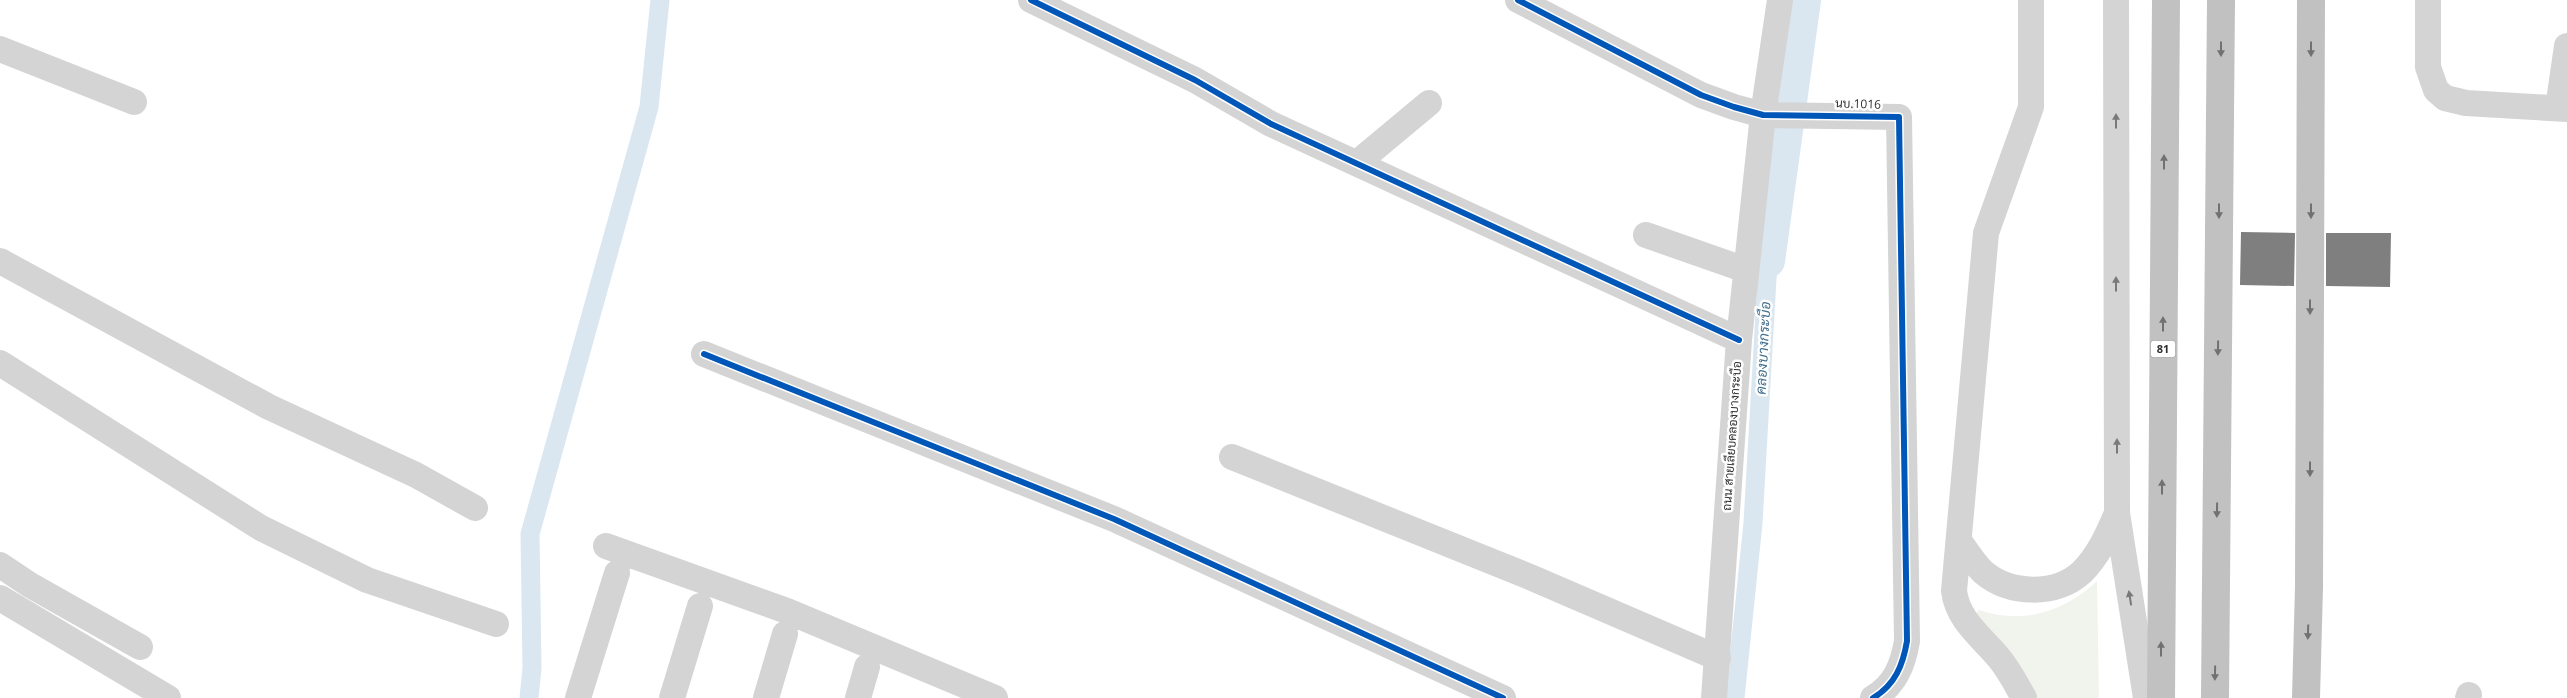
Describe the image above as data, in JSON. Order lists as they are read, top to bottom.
{
  "streets": {
    "highway": ["81"],
    "street": ["นบ.1016", "ถนน สายเลียบคลองบางกระบือ"]
  },
  "crossings": [
    ["นบ.1016", "ถนน สายเลียบคลองบางกระบือ"]
  ],
  "water": ["คลองบางกระบือ"]
}
